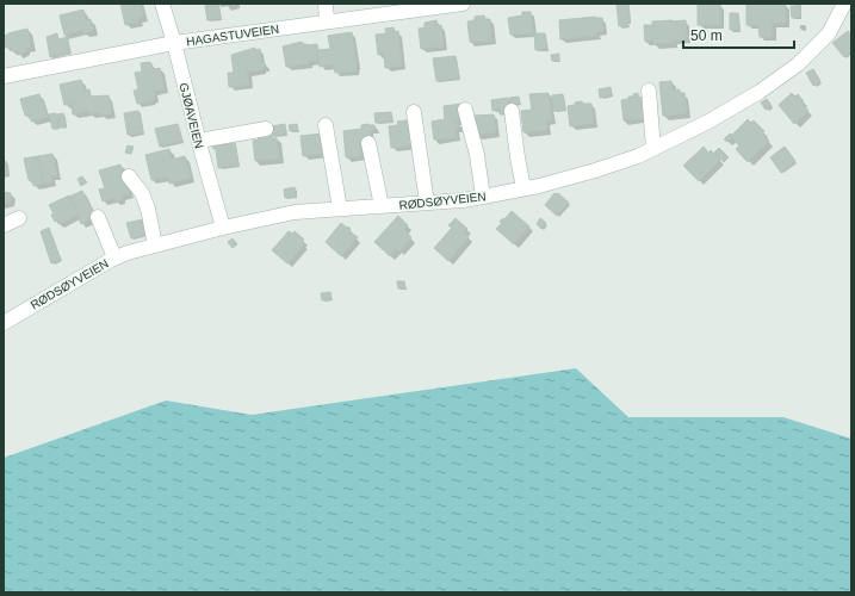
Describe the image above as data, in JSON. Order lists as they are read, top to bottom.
{
  "streets": {
    "street": ["HAGASTUVEIEN", "GJØAVEIEN", "RØDSØYVEIEN"]
  },
  "crossings": [
    ["HAGASTUVEIEN", "GJØAVEIEN"],
    ["GJØAVEIEN", "RØDSØYVEIEN"]
  ],
  "scale_bar": "50 m"
}
